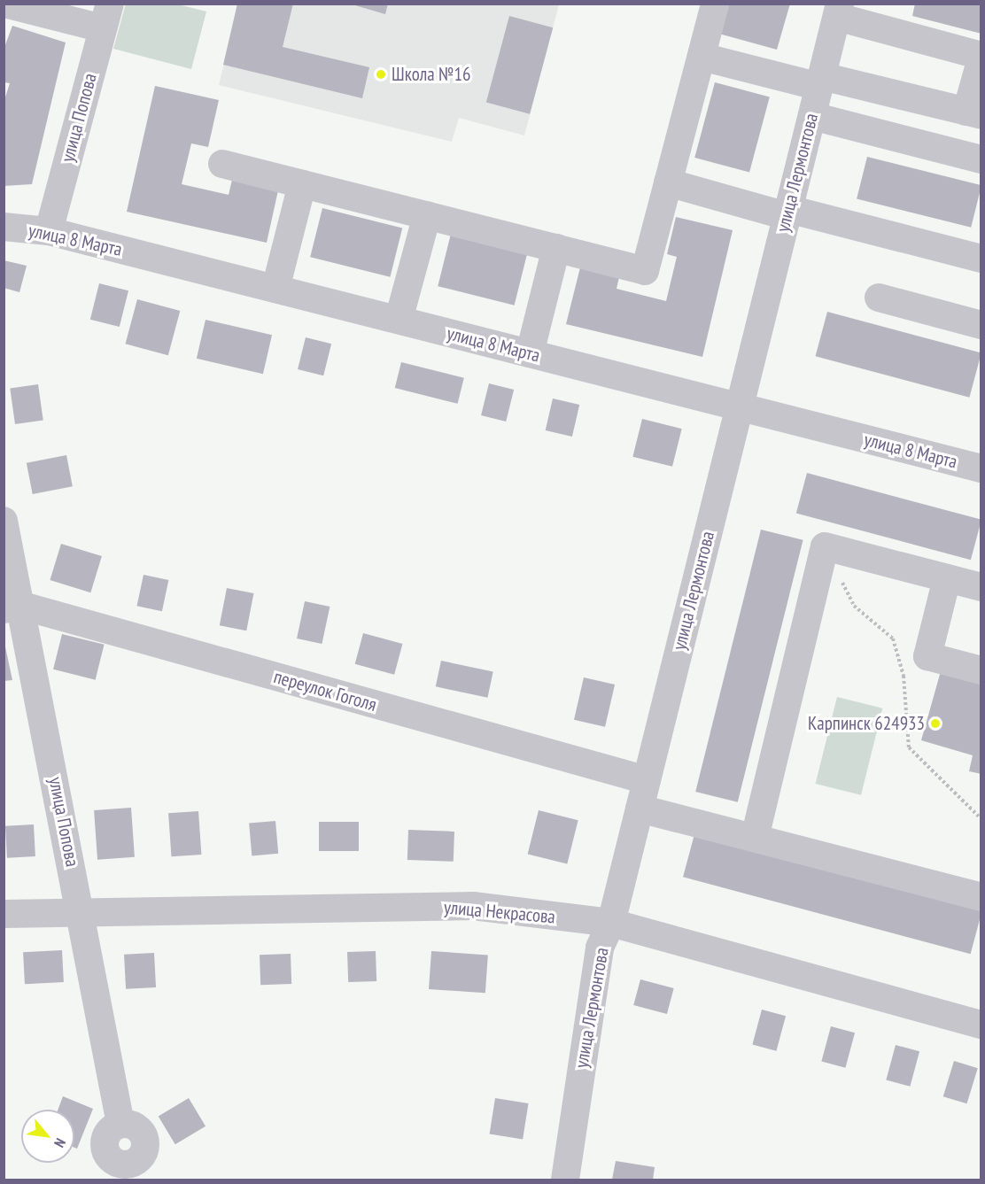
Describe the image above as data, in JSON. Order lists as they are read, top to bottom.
{
  "streets": {
    "street": [
      "улица Попова",
      "улица Лермонтова",
      "улица 8 Марта",
      "переулок Гоголя",
      "улица Некрасова"
    ]
  },
  "crossings": [
    ["улица Попова", "улица 8 Марта"],
    ["улица Попова", "переулок Гоголя"],
    ["улица Попова", "улица Некрасова"],
    ["улица Лермонтова", "улица 8 Марта"],
    ["улица Лермонтова", "переулок Гоголя"],
    ["улица Лермонтова", "улица Некрасова"]
  ],
  "places": ["Школа №16", "Карпинск 624933"],
  "north": "bottom right"
}
